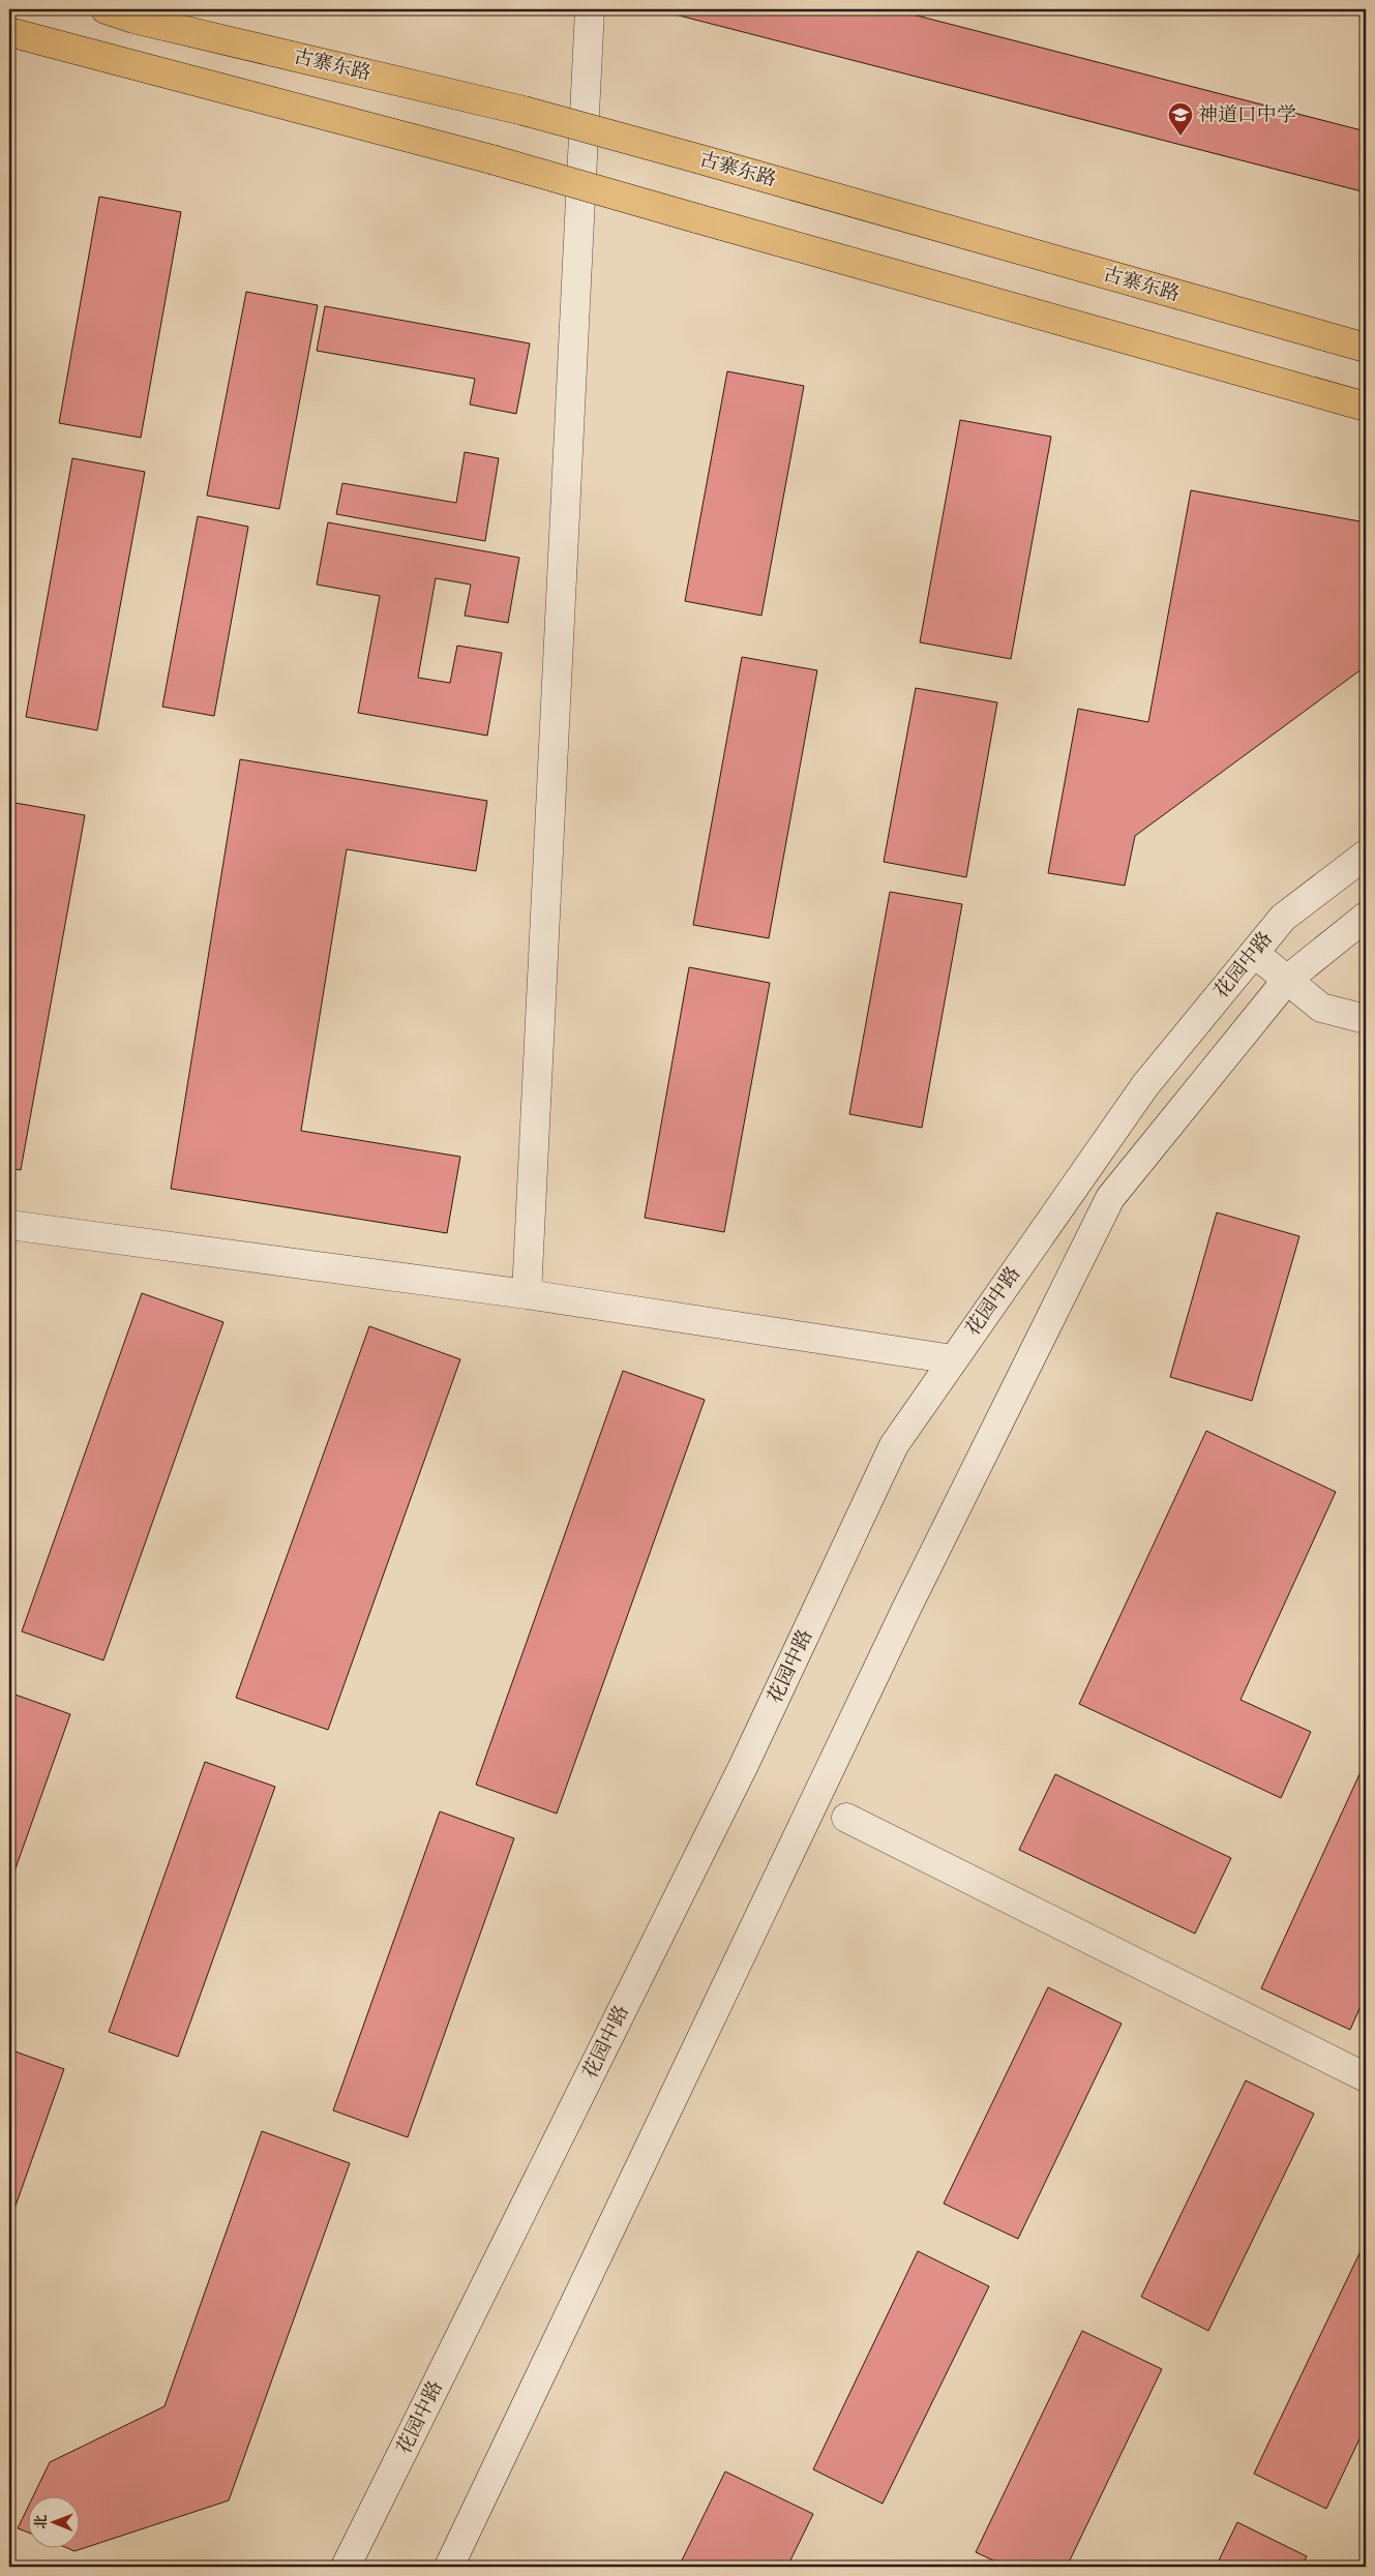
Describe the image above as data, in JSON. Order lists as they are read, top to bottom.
{
  "streets": {
    "main road": ["古寨东路", "花园中路"]
  },
  "places": {
    "school or university": ["神道口中学"]
  },
  "north": "left"
}
